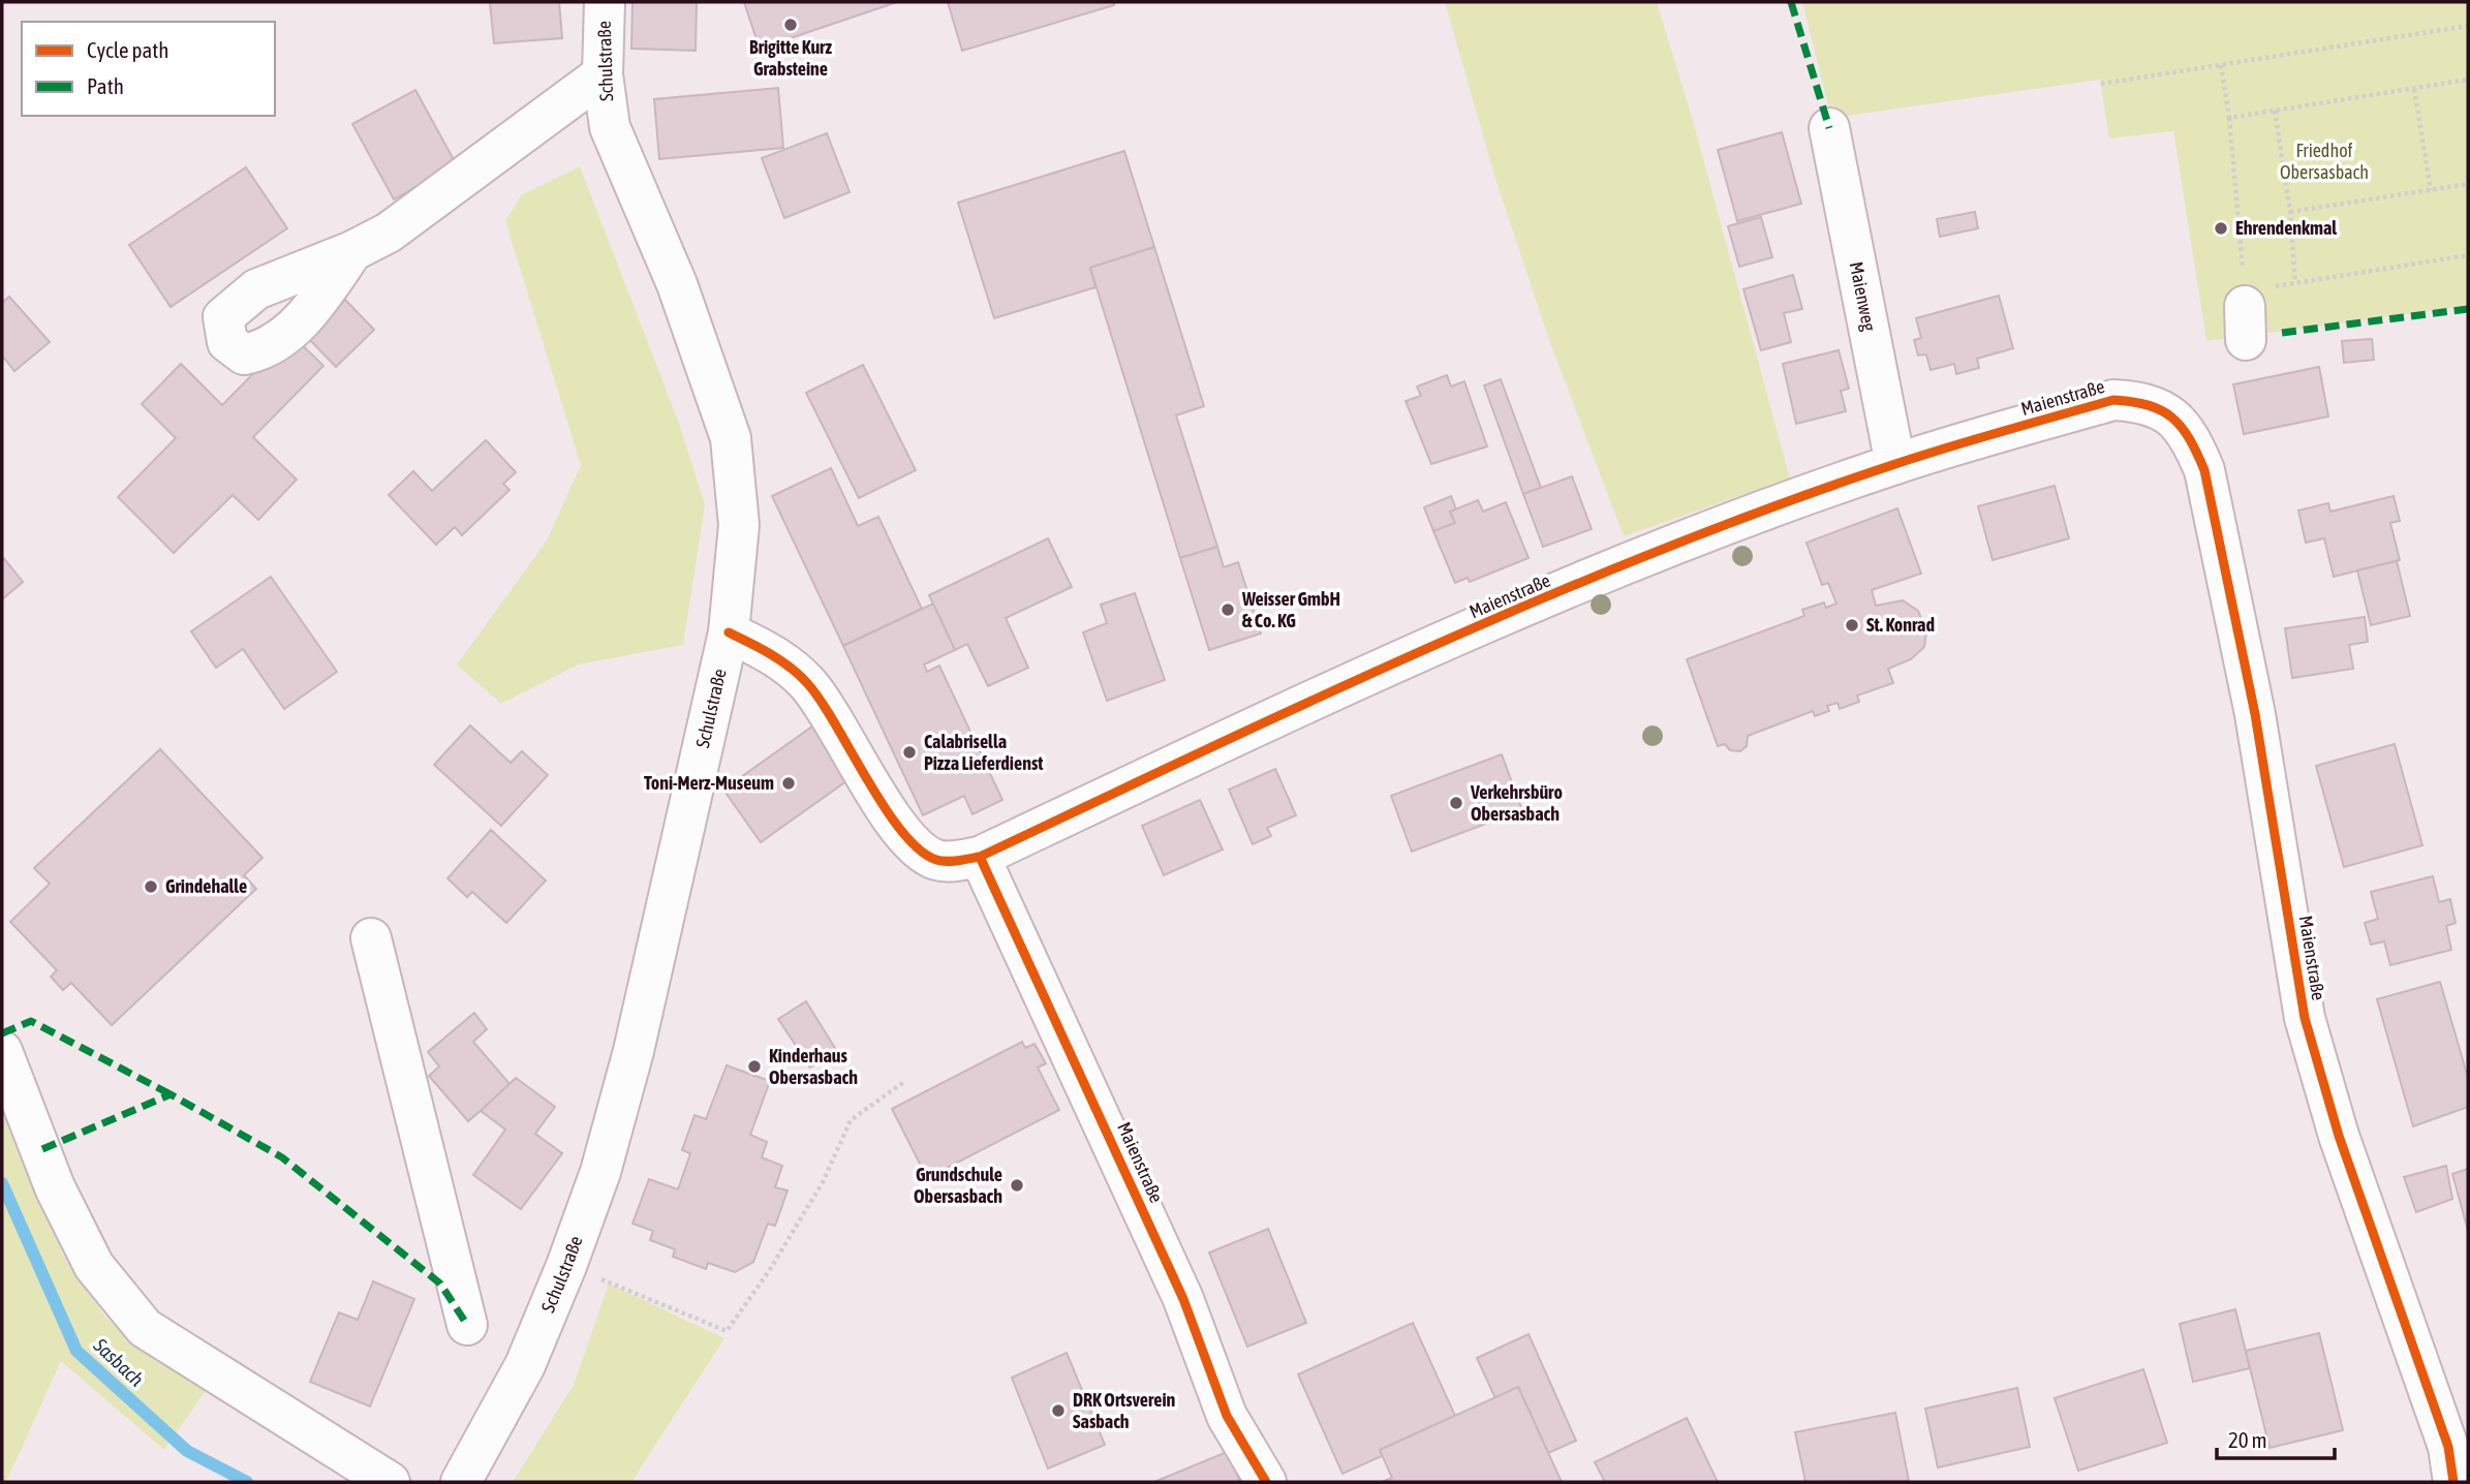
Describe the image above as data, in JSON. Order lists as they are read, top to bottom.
{
  "streets": {
    "street": ["Schulstraße", "Maienweg", "Maienstraße"]
  },
  "crossings": [
    ["Schulstraße", "Maienstraße"],
    ["Maienweg", "Maienstraße"]
  ],
  "water": ["Sasbach"],
  "parks": ["Friedhof Obersasbach"],
  "places": [
    "Brigitte Kurz Grabsteine",
    "Ehrendenkmal",
    "Weisser GmbH & Co. KG",
    "St. Konrad",
    "Calabrisella Pizza Lieferdienst",
    "Toni-Merz-Museum",
    "Verkehrsbüro Obersasbach",
    "Grindehalle",
    "Kinderhaus Obersasbach",
    "Grundschule Obersasbach",
    "DRK Ortsverein Sasbach"
  ],
  "legend": ["Cycle path", "Path"],
  "scale_bar": "20 m"
}
